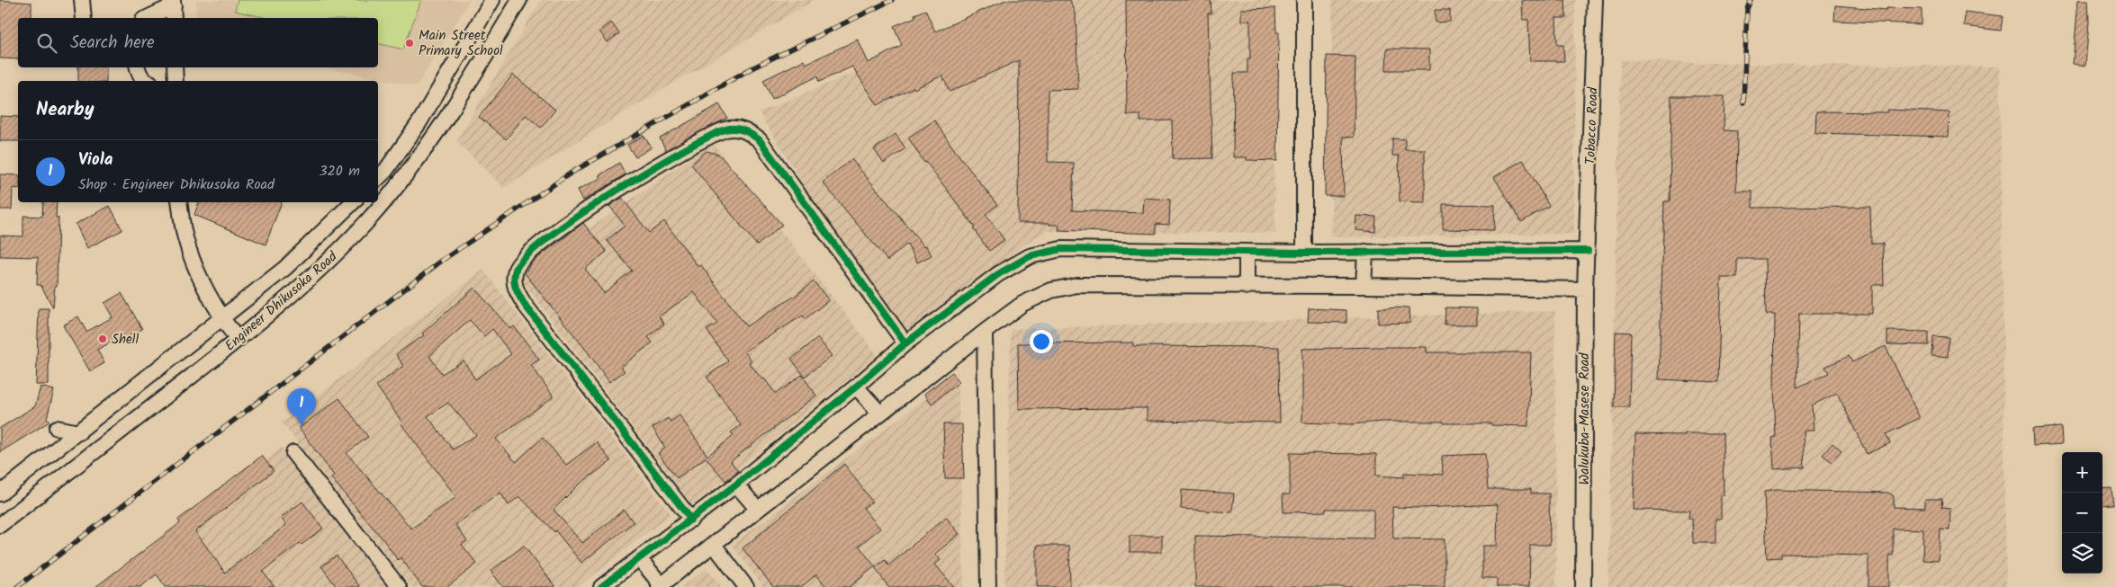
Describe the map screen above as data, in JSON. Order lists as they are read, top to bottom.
{
  "streets": {
    "street": ["Tobacco Road", "Engineer Dhikusoka Road", "Walukuba-Masese Road"]
  },
  "crossings": [
    ["Tobacco Road", "Walukuba-Masese Road"]
  ],
  "places": ["Main Street Primary School", "Shell"],
  "page": {
    "search": "Search here",
    "heading": "Nearby",
    "list": [
      {
        "mark": "1",
        "name": "Viola",
        "note": "Shop · Engineer Dhikusoka Road",
        "value": "320 m"
      }
    ],
    "pins": "1",
    "map_buttons": ["+", "−"]
  }
}
